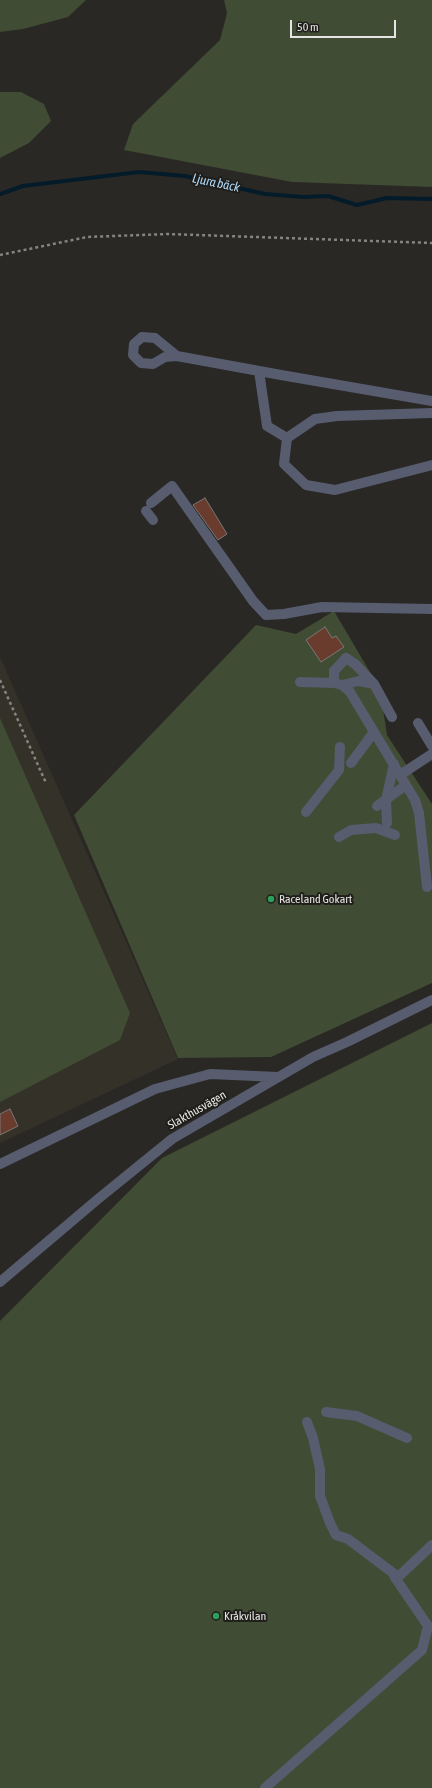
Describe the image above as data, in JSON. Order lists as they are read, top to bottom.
{
  "streets": {
    "street": ["Slakthusvägen"]
  },
  "water": ["Ljura bäck"],
  "places": ["Raceland Gokart", "Kråkvilan"],
  "scale_bar": "50 m"
}
